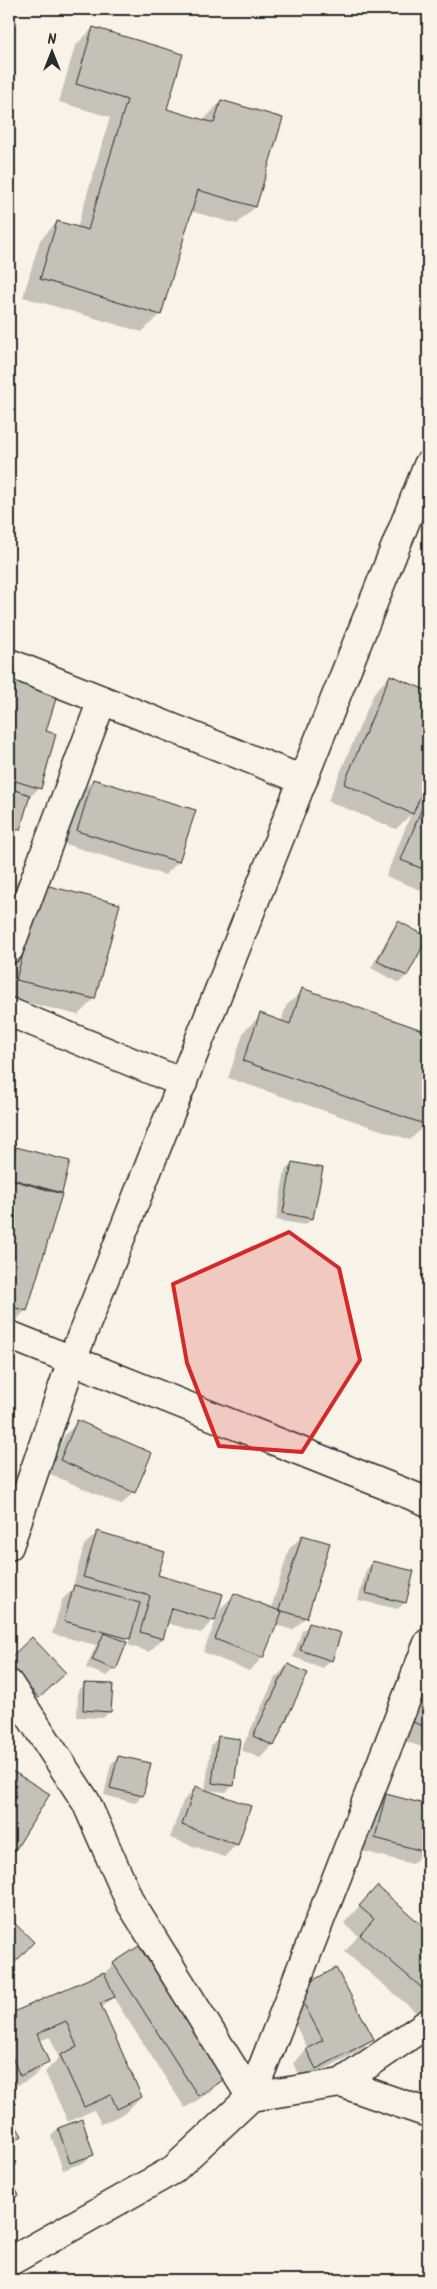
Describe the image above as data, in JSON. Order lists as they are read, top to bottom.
{
  "north": "top"
}
